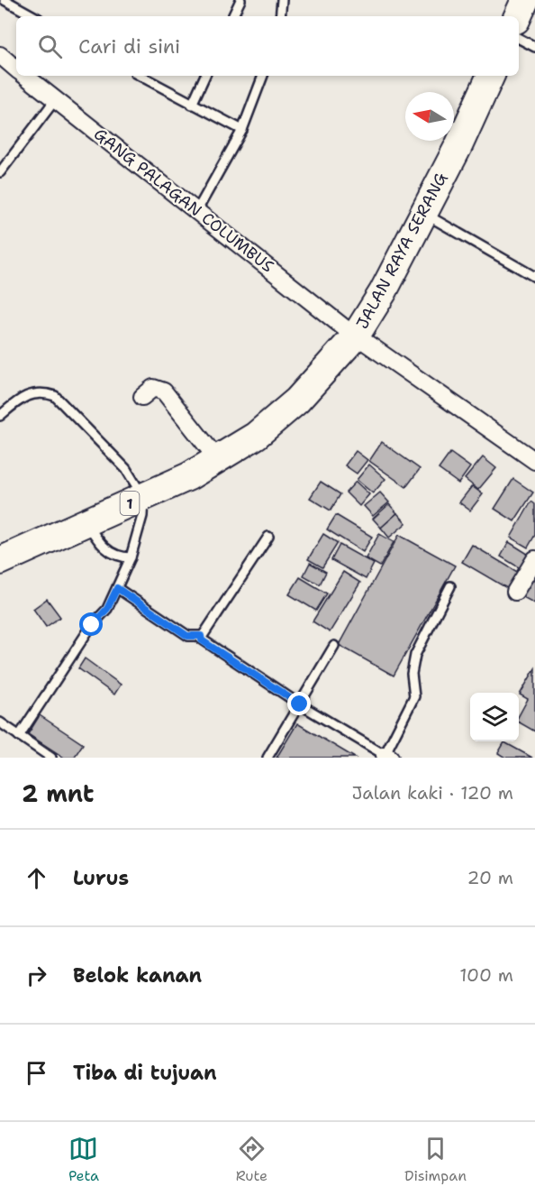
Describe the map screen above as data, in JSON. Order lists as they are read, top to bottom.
{
  "streets": {
    "highway": ["JALAN RAYA SERANG", "1"],
    "street": ["GANG PALAGAN COLUMBUS"]
  },
  "crossings": [
    ["GANG PALAGAN COLUMBUS", "JALAN RAYA SERANG"],
    ["JALAN RAYA SERANG", "1"]
  ],
  "north": "left",
  "page": {
    "search": "Cari di sini",
    "heading": ["2 mnt", "Jalan kaki · 120 m"],
    "list": [
      ["Lurus", "20 m"],
      ["Belok kanan", "100 m"],
      "Tiba di tujuan"
    ],
    "nav": ["Peta", "Rute", "Disimpan"]
  }
}
